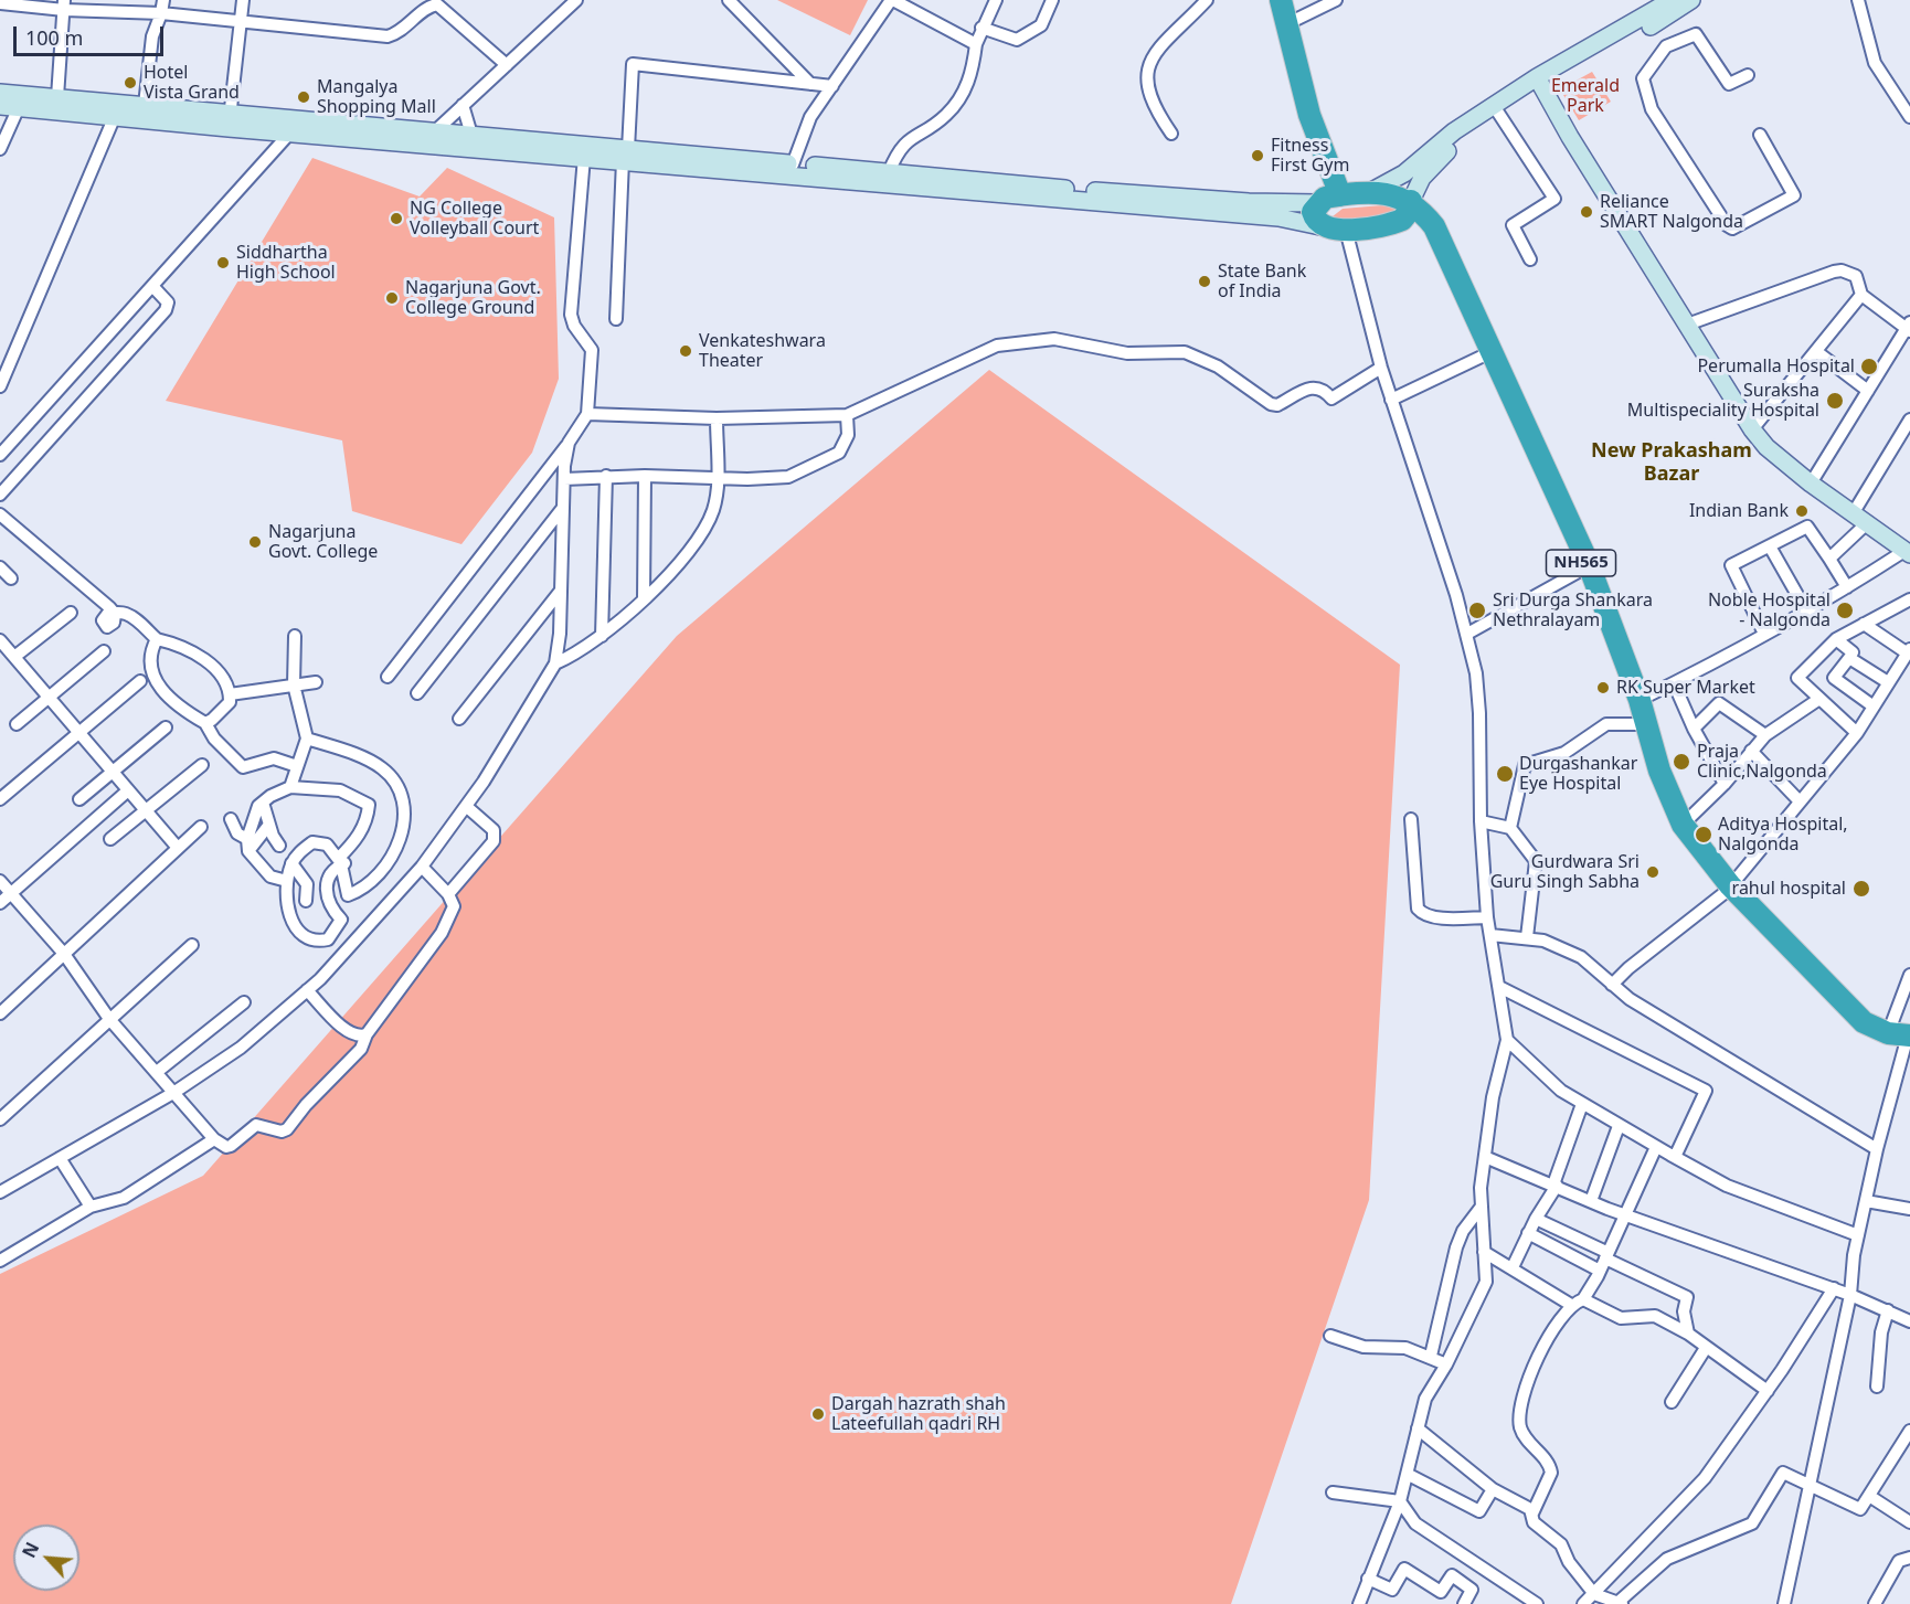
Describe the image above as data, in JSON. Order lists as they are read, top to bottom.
{
  "streets": {
    "highway": ["NH565"]
  },
  "districts": ["New Prakasham Bazar"],
  "parks": ["Emerald Park"],
  "places": [
    "Hotel Vista Grand",
    "Mangalya Shopping Mall",
    "Fitness First Gym",
    "Reliance SMART Nalgonda",
    "NG College Volleyball Court",
    "Siddhartha High School",
    "State Bank of India",
    "Nagarjuna Govt. College Ground",
    "Venkateshwara Theater",
    "Perumalla Hospital",
    "Suraksha Multispeciality Hospital",
    "Indian Bank",
    "Nagarjuna Govt. College",
    "Sri Durga Shankara Nethralayam",
    "Noble Hospital - Nalgonda",
    "RK Super Market",
    "Praja Clinic,Nalgonda",
    "Durgashankar Eye Hospital",
    "Aditya Hospital, Nalgonda",
    "Gurdwara Sri Guru Singh Sabha",
    "rahul hospital",
    "Dargah hazrath shah Lateefullah qadri RH"
  ],
  "scale_bar": "100 m",
  "north": "top left"
}
